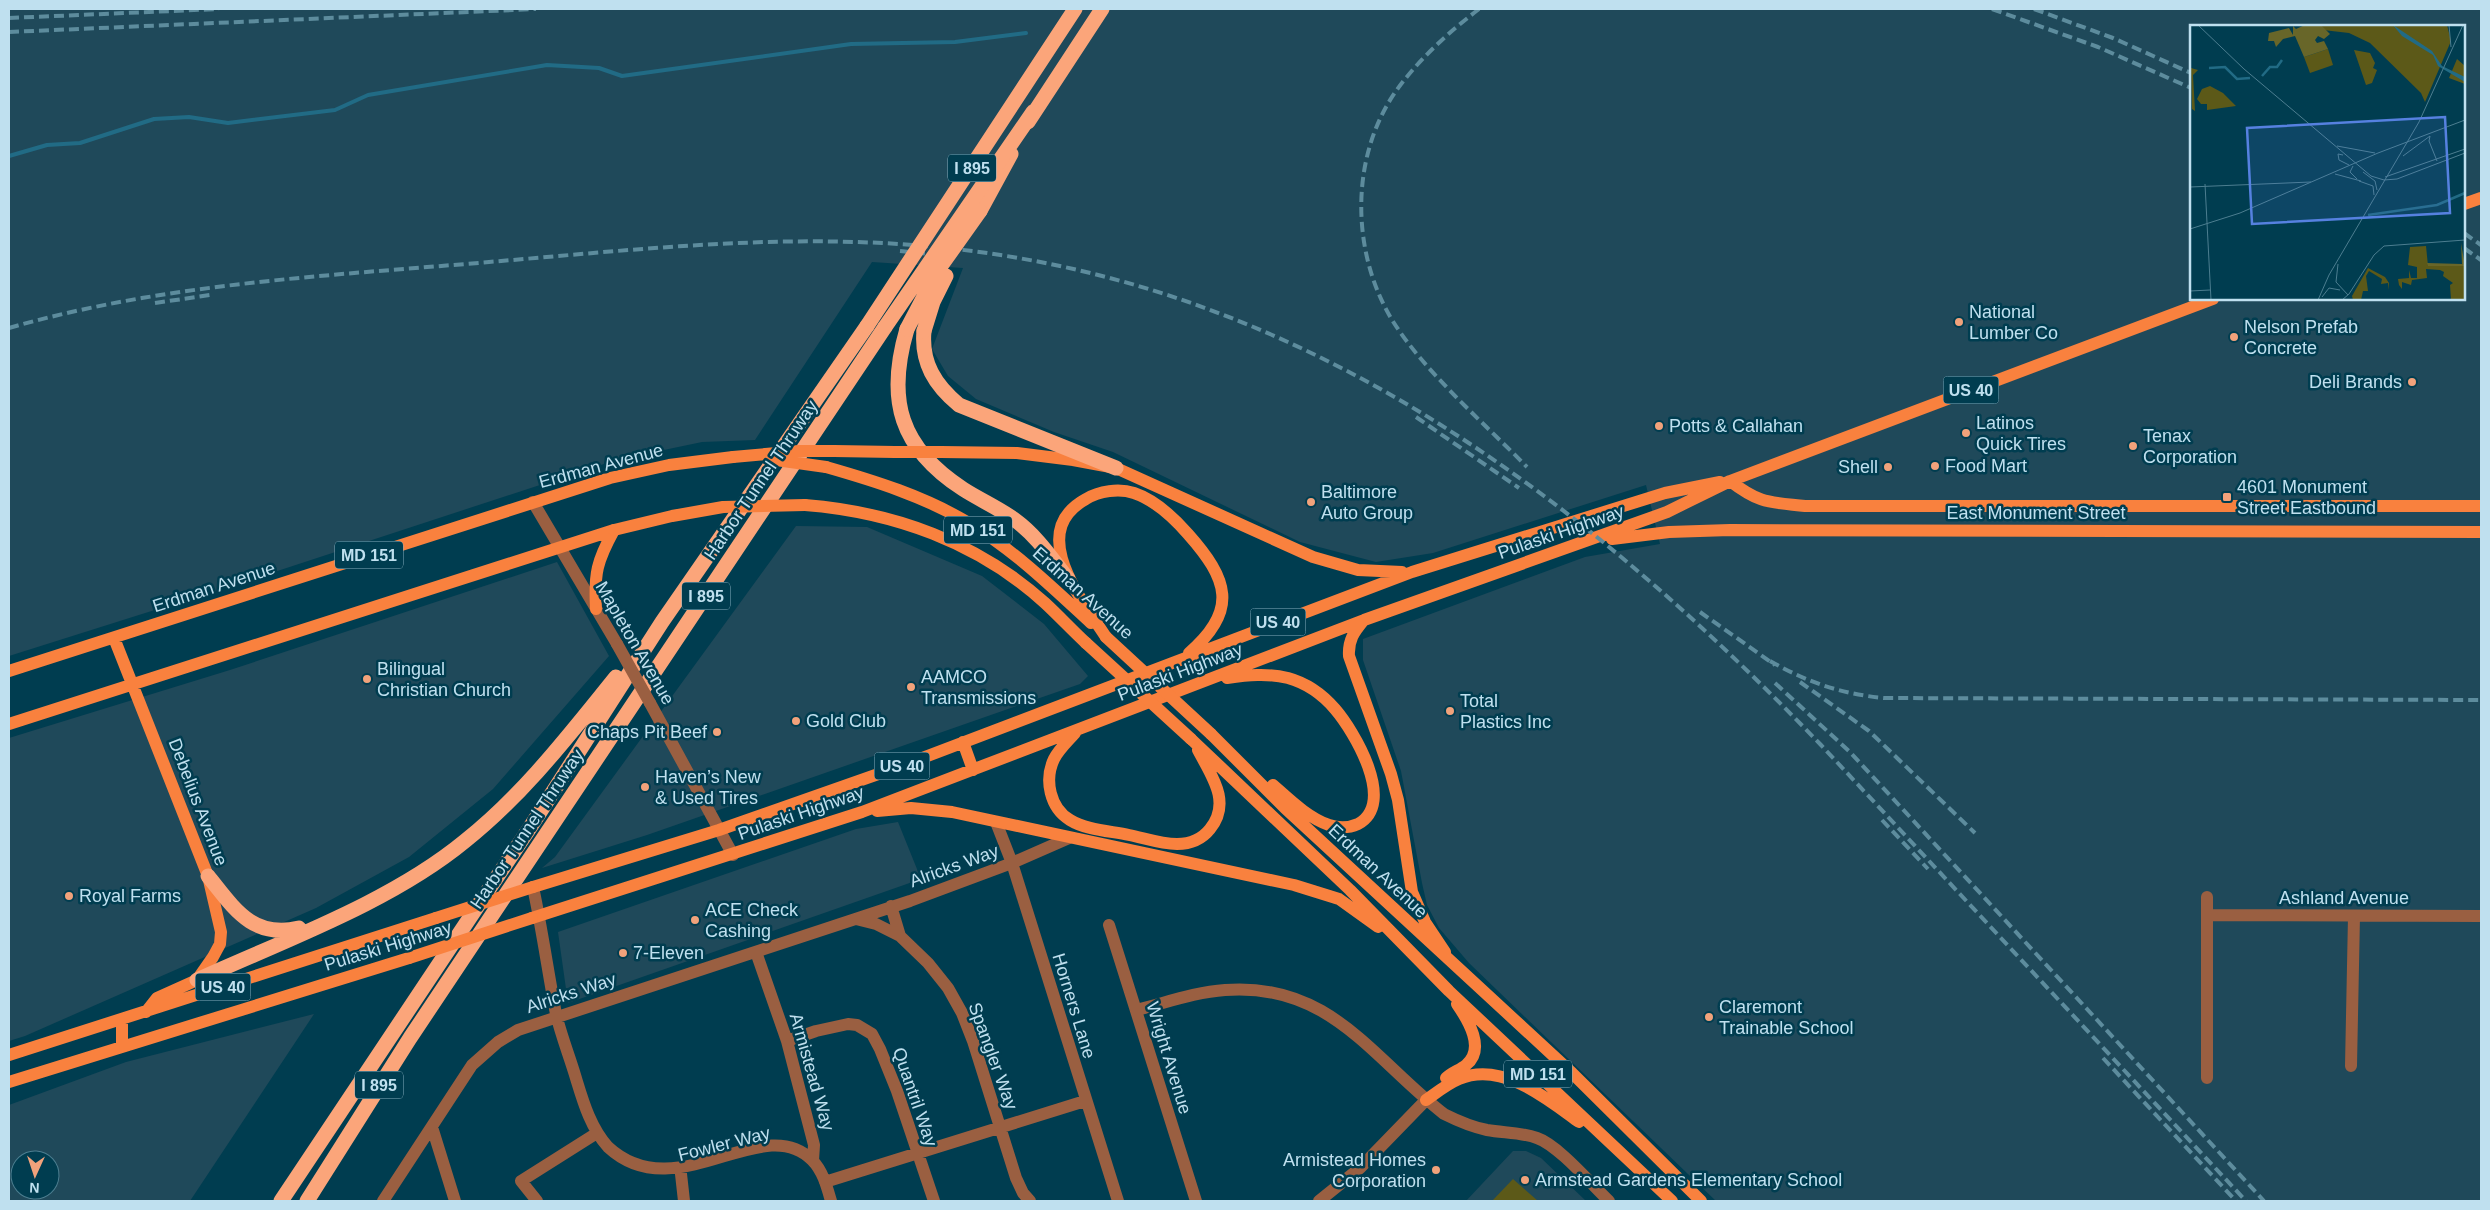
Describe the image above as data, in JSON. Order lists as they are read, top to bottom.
{
  "streets": {
    "highway": ["I 895", "Harbor Tunnel Thruway"],
    "main road": [
      "US 40",
      "Erdman Avenue",
      "East Monument Street",
      "MD 151",
      "Pulaski Highway",
      "Debelius Avenue"
    ],
    "street": [
      "Mapleton Avenue",
      "Alricks Way",
      "Ashland Avenue",
      "Horners Lane",
      "Spangler Way",
      "Wright Avenue",
      "Armistead Way",
      "Quantril Way",
      "Fowler Way"
    ]
  },
  "crossings": [
    ["Erdman Avenue", "Mapleton Avenue"],
    ["Erdman Avenue", "Debelius Avenue"],
    ["East Monument Street", "Pulaski Highway"],
    ["Pulaski Highway", "Mapleton Avenue"],
    ["Pulaski Highway", "Fowler Way"],
    ["Alricks Way", "Horners Lane"],
    ["Alricks Way", "Spangler Way"],
    ["Alricks Way", "Armistead Way"],
    ["Alricks Way", "Fowler Way"],
    ["Armistead Way", "Quantril Way"],
    ["Armistead Way", "Fowler Way"]
  ],
  "places": {
    "other": [
      "National Lumber Co",
      "Nelson Prefab Concrete",
      "Deli Brands",
      "Potts & Callahan",
      "Latinos Quick Tires",
      "Tenax Corporation",
      "Food Mart",
      "Shell",
      "Baltimore Auto Group",
      "Bilingual Christian Church",
      "AAMCO Transmissions",
      "Total Plastics Inc",
      "Gold Club",
      "Chaps Pit Beef",
      "Haven’s New & Used Tires",
      "Royal Farms",
      "ACE Check Cashing",
      "7-Eleven",
      "Claremont Trainable School",
      "Armistead Homes Corporation",
      "Armstead Gardens Elementary School"
    ],
    "transit": ["4601 Monument Street Eastbound"]
  },
  "north": "bottom"
}
